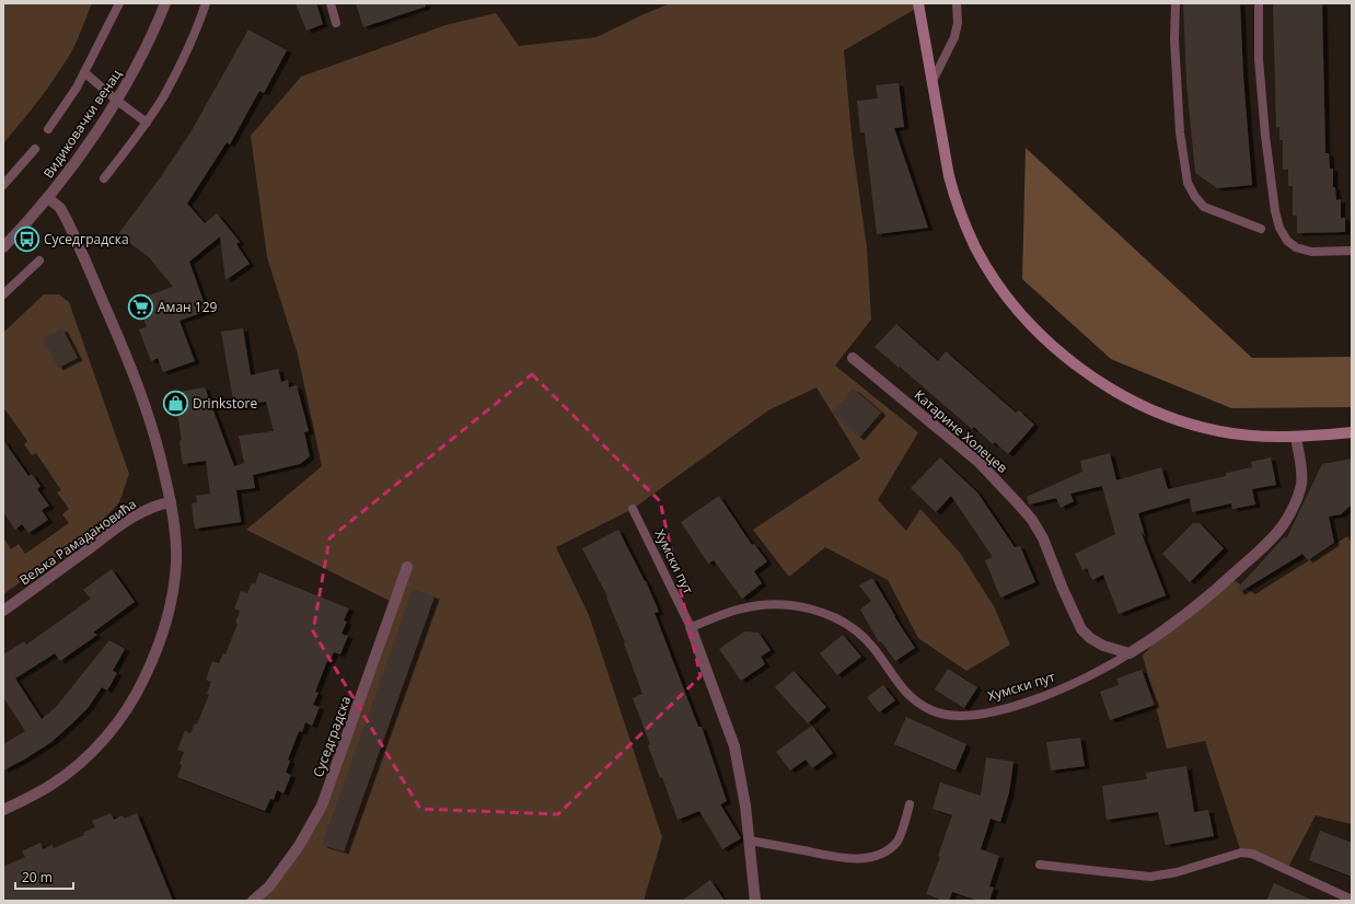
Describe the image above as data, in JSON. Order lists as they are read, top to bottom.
{
  "streets": {
    "street": [
      "Видиковачки венац",
      "Катарине Холецев",
      "Вељка Рамадановића",
      "Хумски пут",
      "Суседградска"
    ]
  },
  "crossings": [
    ["Катарине Холецев", "Хумски пут"]
  ],
  "places": {
    "bus stop": ["Суседградска"],
    "supermarket": ["Аман 129"],
    "shop": ["Drinkstore"]
  },
  "scale_bar": "20 m"
}
